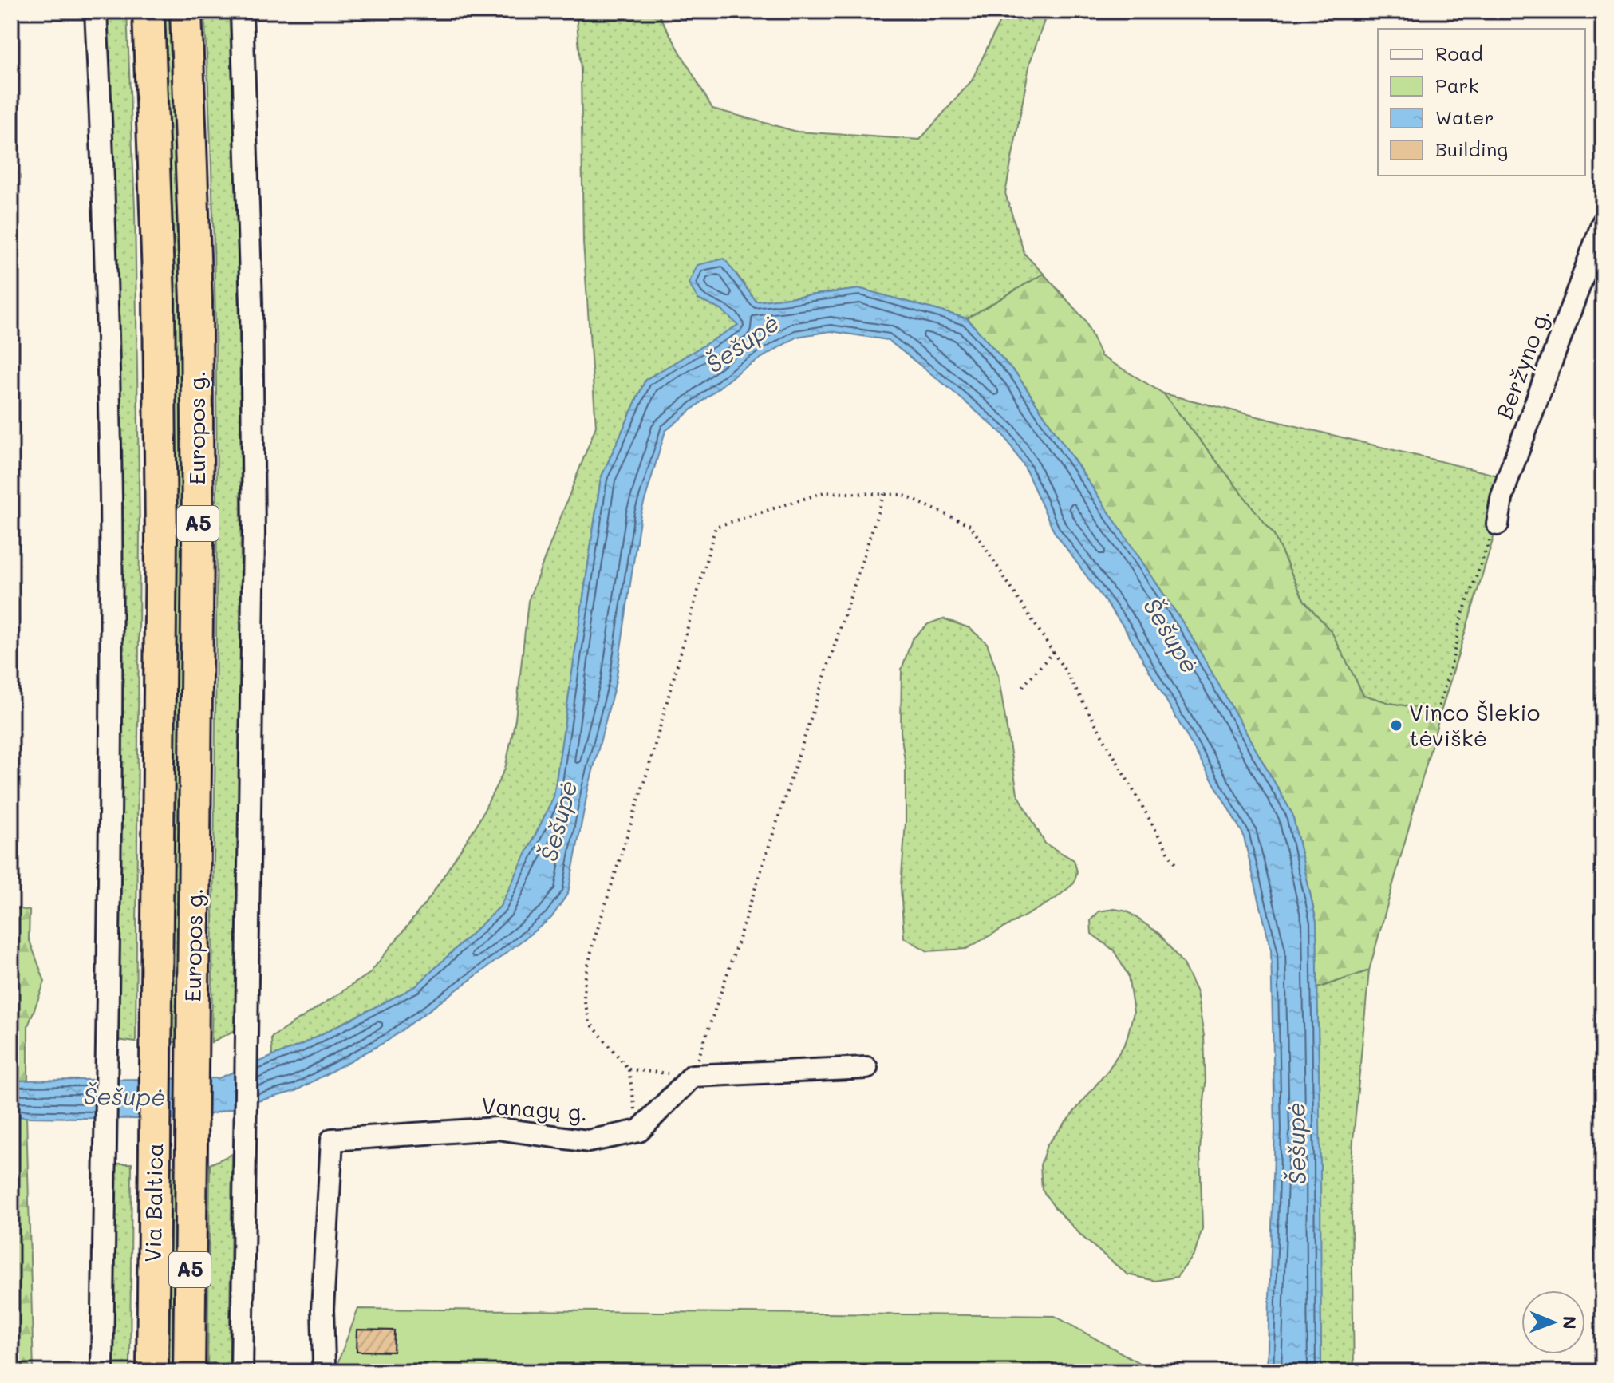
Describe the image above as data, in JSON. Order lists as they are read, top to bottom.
{
  "streets": {
    "highway": ["Europos g.", "A5", "Via Baltica"],
    "street": ["Beržyno g.", "Vanagų g."]
  },
  "crossings": [
    ["Europos g.", "Via Baltica"]
  ],
  "water": ["Šešupė"],
  "places": ["Vinco Šlekio tėviškė"],
  "legend": [
    "Road",
    "Park",
    "Water",
    "Building"
  ],
  "north": "right"
}
